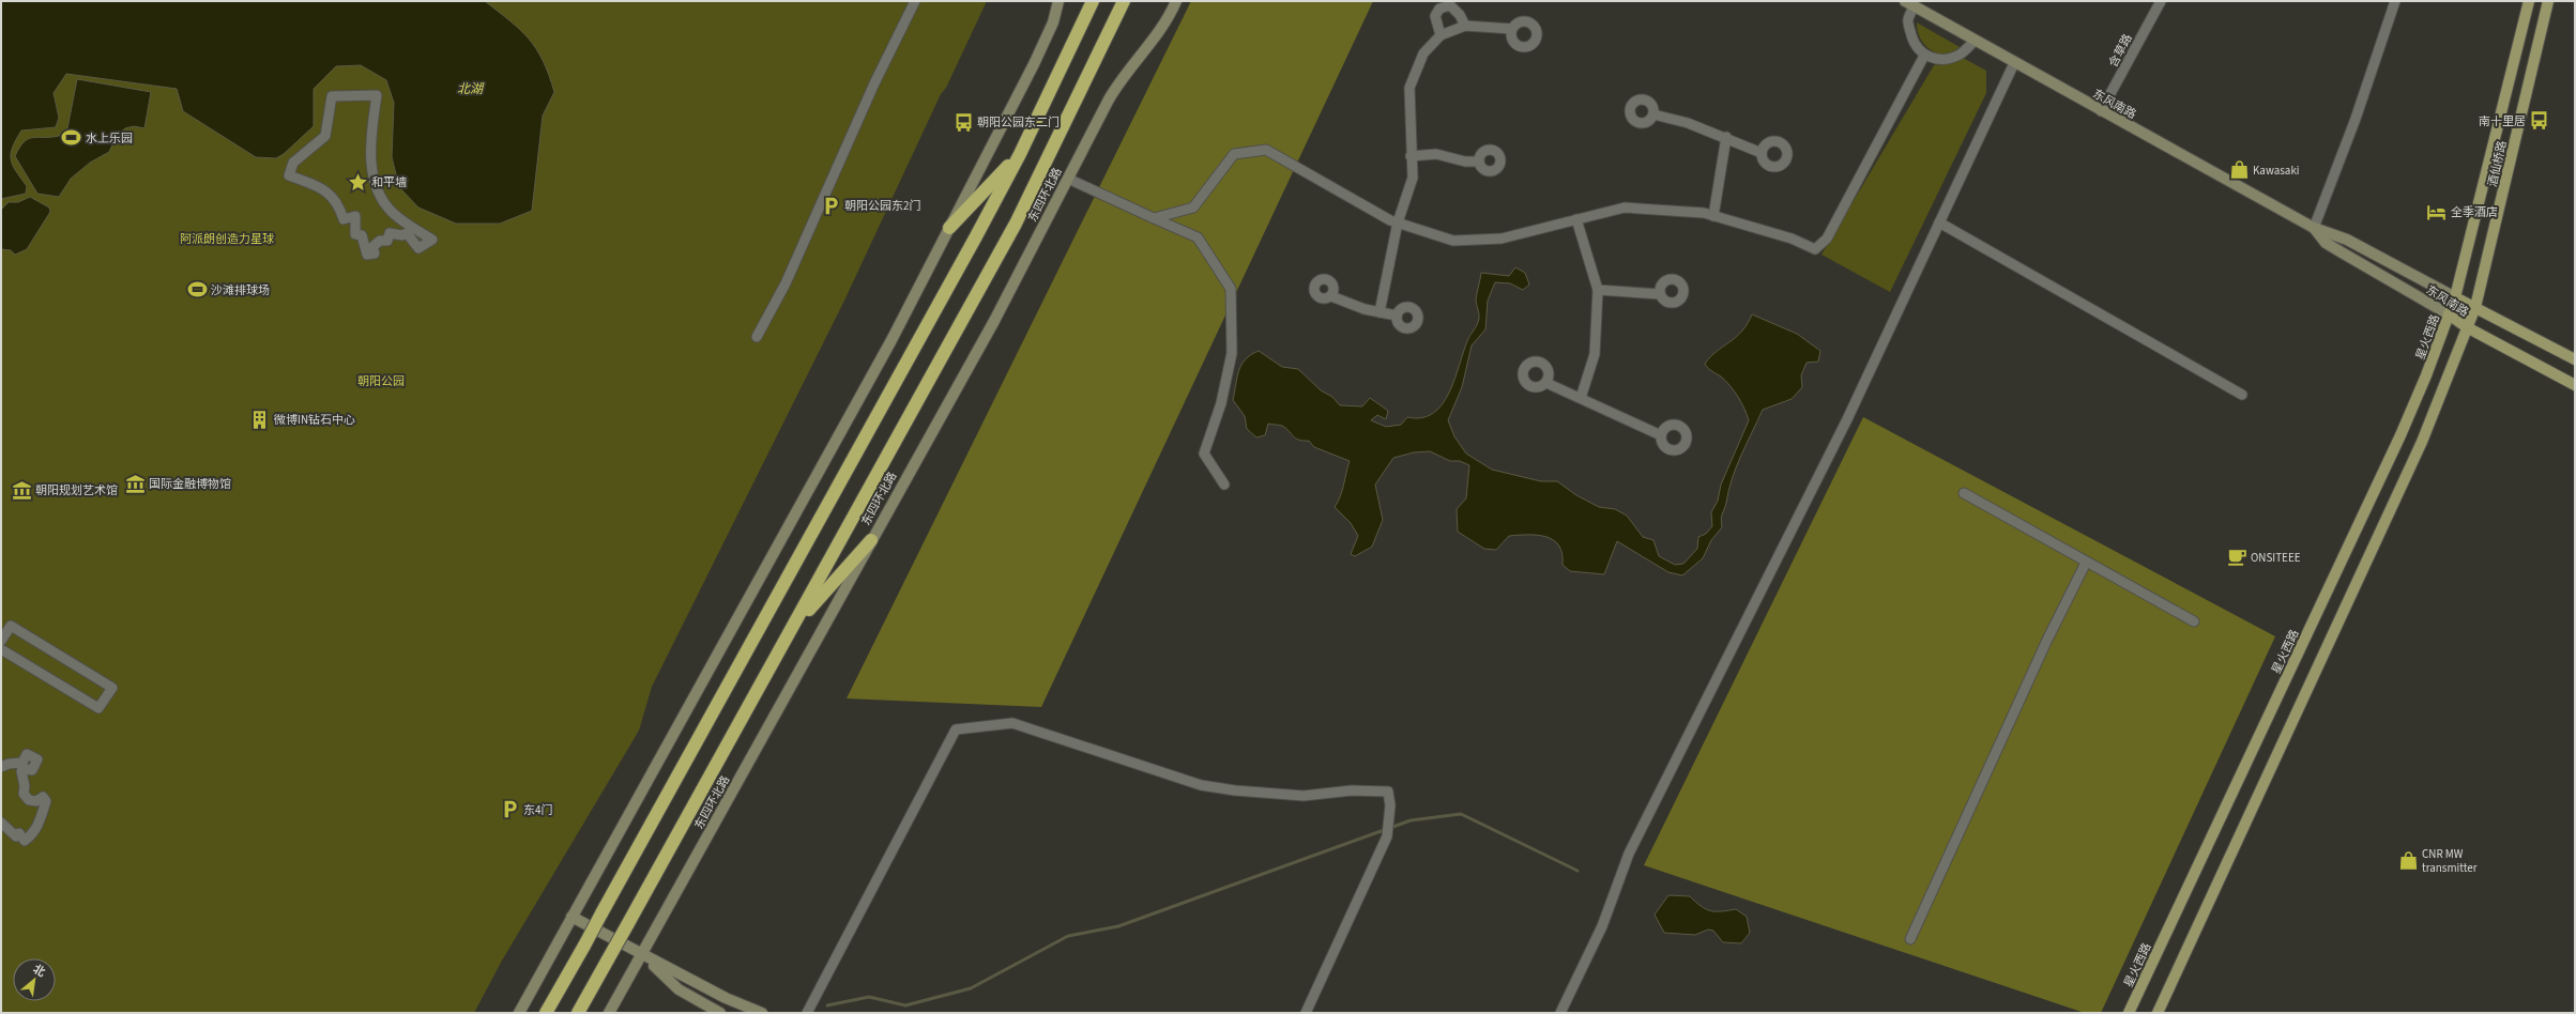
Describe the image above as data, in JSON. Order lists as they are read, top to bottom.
{
  "streets": {
    "highway": ["东四环北路"],
    "main road": ["东风南路", "酒仙桥路", "星火西路"],
    "street": ["含草路"]
  },
  "crossings": [
    ["含草路", "东风南路"],
    ["东风南路", "酒仙桥路"],
    ["东风南路", "星火西路"],
    ["酒仙桥路", "星火西路"]
  ],
  "water": ["北湖"],
  "parks": ["阿派朗创造力星球", "朝阳公园"],
  "places": {
    "bus stop": ["南十里居", "朝阳公园东二门"],
    "sports": ["水上乐园", "沙滩排球场"],
    "shop": ["Kawasaki", "CNR MW transmitter"],
    "place": ["和平墙"],
    "parking": ["朝阳公园东2门", "东4门"],
    "hotel": ["全季酒店"],
    "building": ["微博IN钻石中心"],
    "museum": ["国际金融博物馆", "朝阳规划艺术馆"],
    "cafe": ["ONSITEEE"]
  },
  "north": "top right"
}
